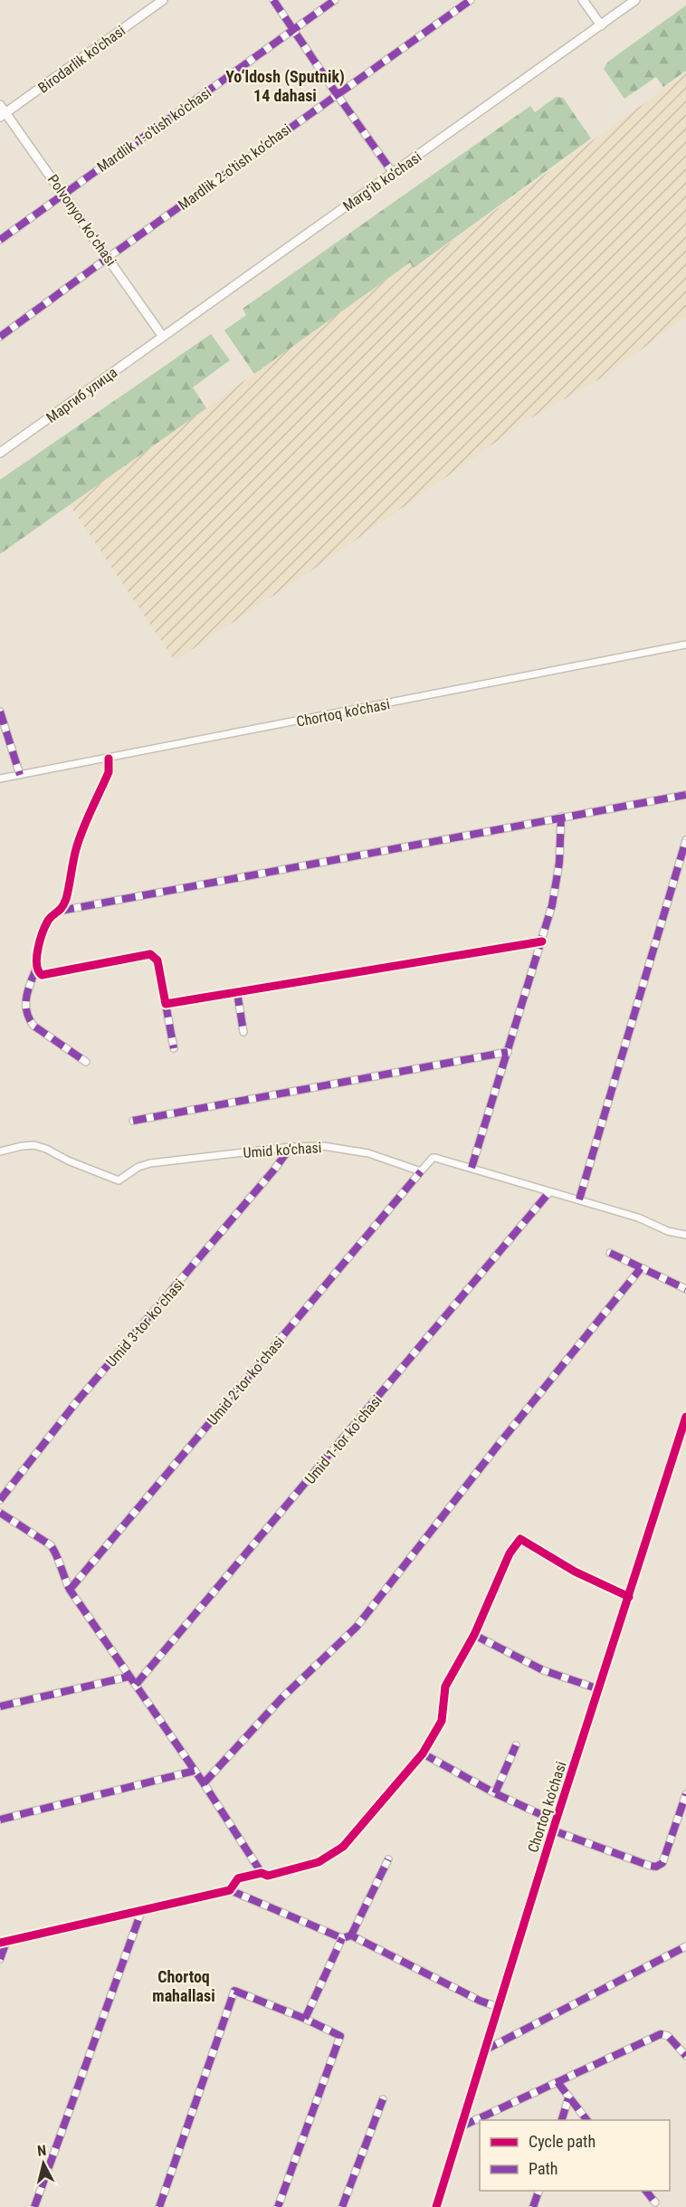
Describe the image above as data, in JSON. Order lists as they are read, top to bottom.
{
  "streets": {
    "street": [
      "Birodarlik ko'chasi",
      "Mardlik 1-o'tish ko'chasi",
      "Mardlik 2-o'tish ko'chasi",
      "Marg‘ib ko‘chasi",
      "Polvonyor koʻchasi",
      "Маргиб улица",
      "Chortoq ko'chasi",
      "Umid ko‘chasi",
      "Umid 3-tor koʻchasi",
      "Umid 2-tor koʻchasi",
      "Umid 1-tor koʻchasi"
    ]
  },
  "crossings": [
    ["Birodarlik ko'chasi", "Polvonyor koʻchasi"],
    ["Mardlik 1-o'tish ko'chasi", "Polvonyor koʻchasi"],
    ["Mardlik 2-o'tish ko'chasi", "Polvonyor koʻchasi"],
    ["Marg‘ib ko‘chasi", "Polvonyor koʻchasi"],
    ["Marg‘ib ko‘chasi", "Маргиб улица"],
    ["Polvonyor koʻchasi", "Маргиб улица"],
    ["Umid ko‘chasi", "Umid 3-tor koʻchasi"],
    ["Umid ko‘chasi", "Umid 2-tor koʻchasi"]
  ],
  "districts": ["Yo‘ldosh (Sputnik) 14 dahasi", "Chortoq mahallasi"],
  "legend": ["Cycle path", "Path"],
  "north": "top"
}
